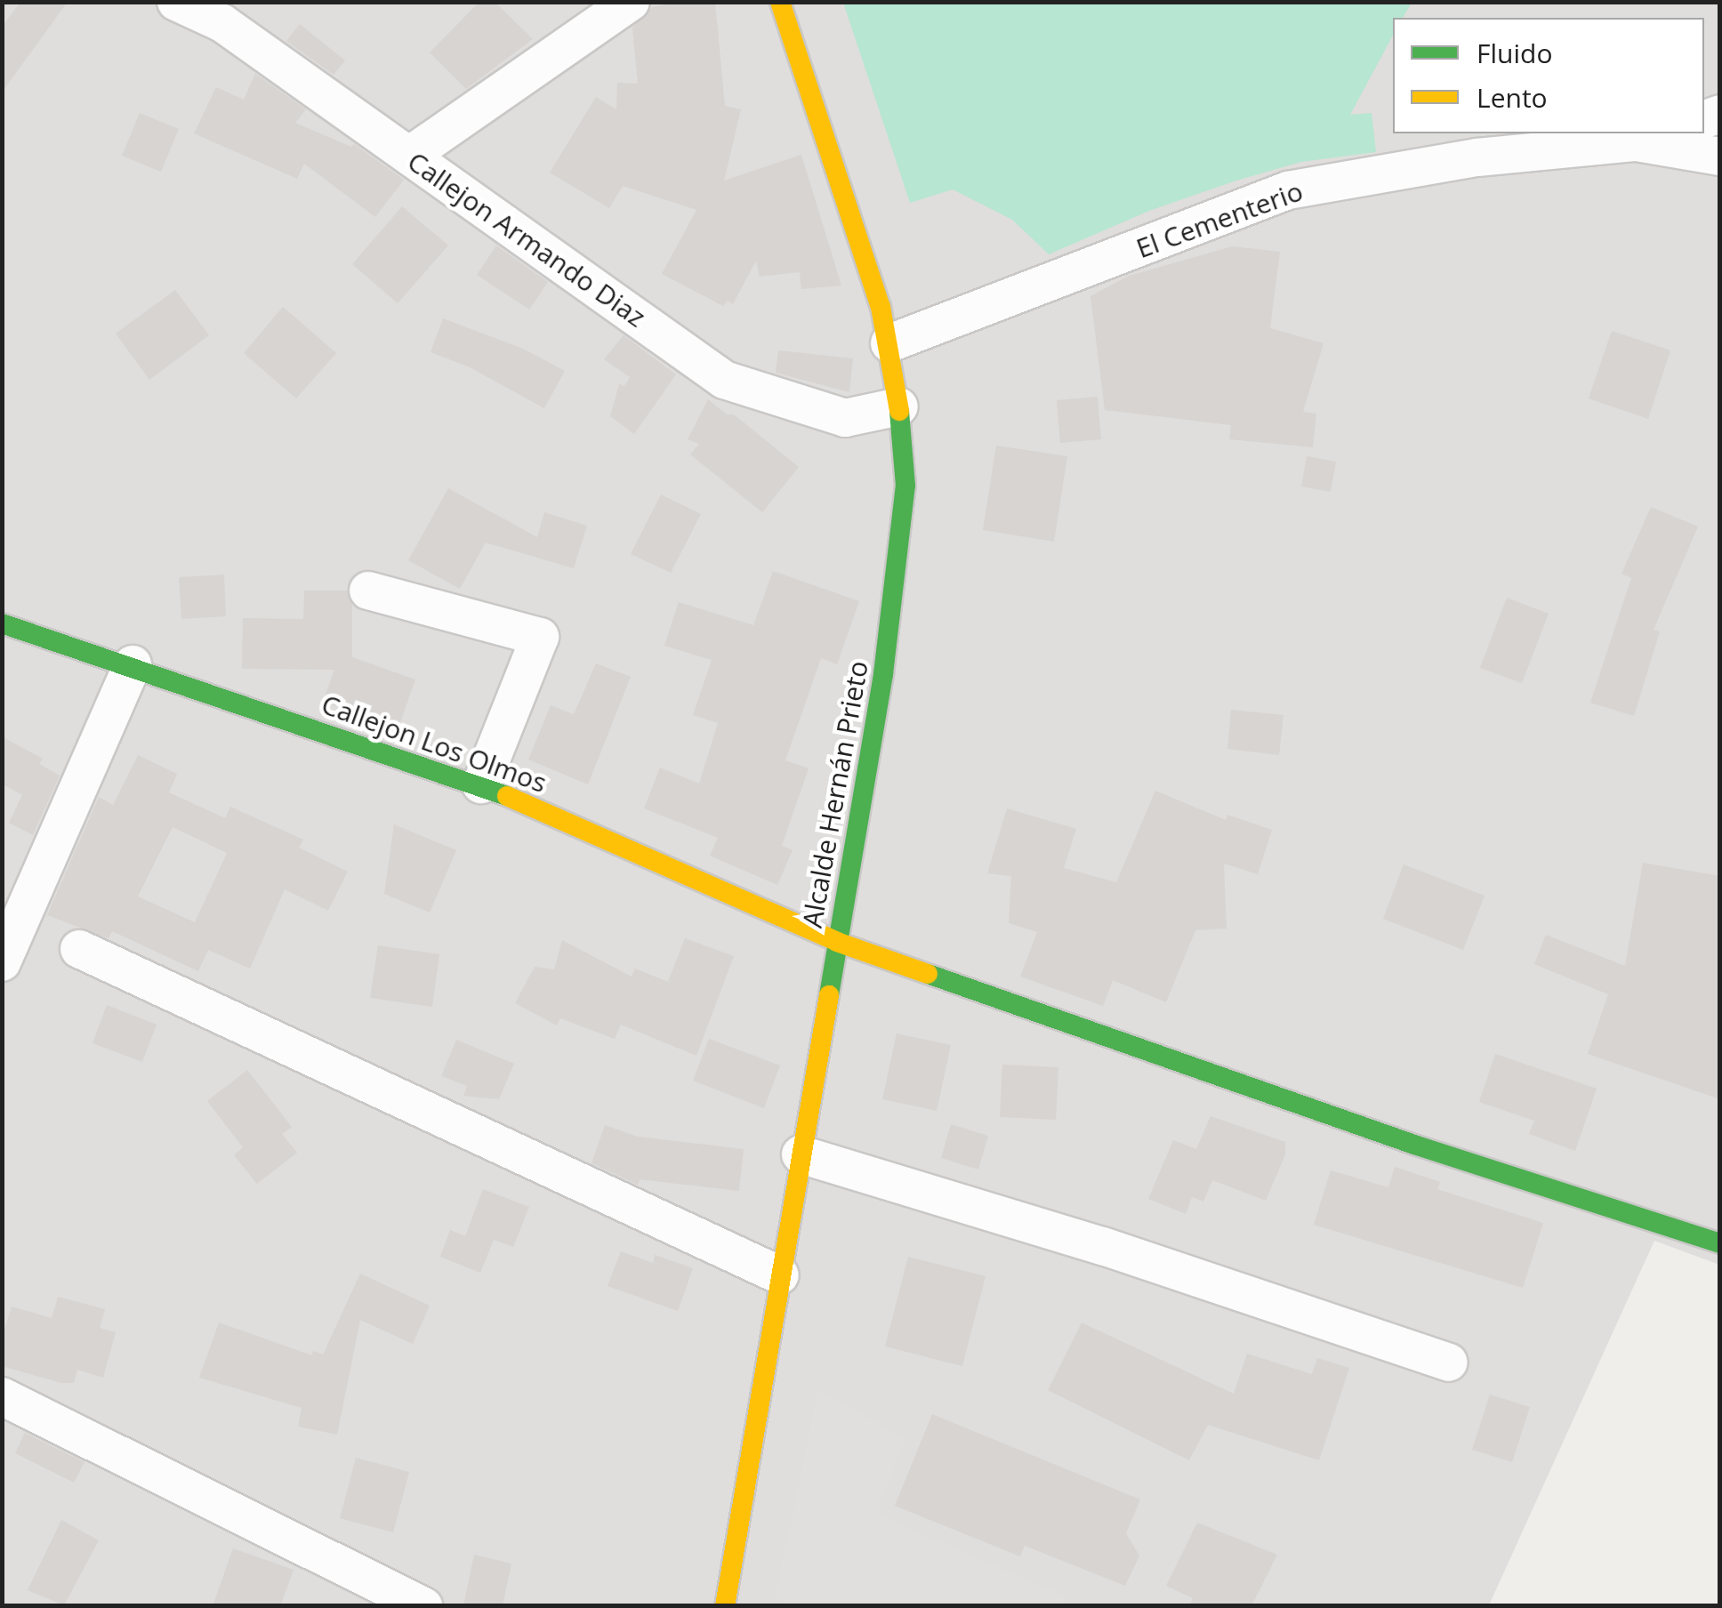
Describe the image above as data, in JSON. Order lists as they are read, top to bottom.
{
  "streets": {
    "street": [
      "El Cementerio",
      "Callejon Armando Diaz",
      "Callejon Los Olmos",
      "Alcalde Hernán Prieto"
    ]
  },
  "crossings": [
    ["El Cementerio", "Alcalde Hernán Prieto"],
    ["Callejon Armando Diaz", "Alcalde Hernán Prieto"],
    ["Callejon Los Olmos", "Alcalde Hernán Prieto"]
  ],
  "legend": ["Fluido", "Lento"]
}
